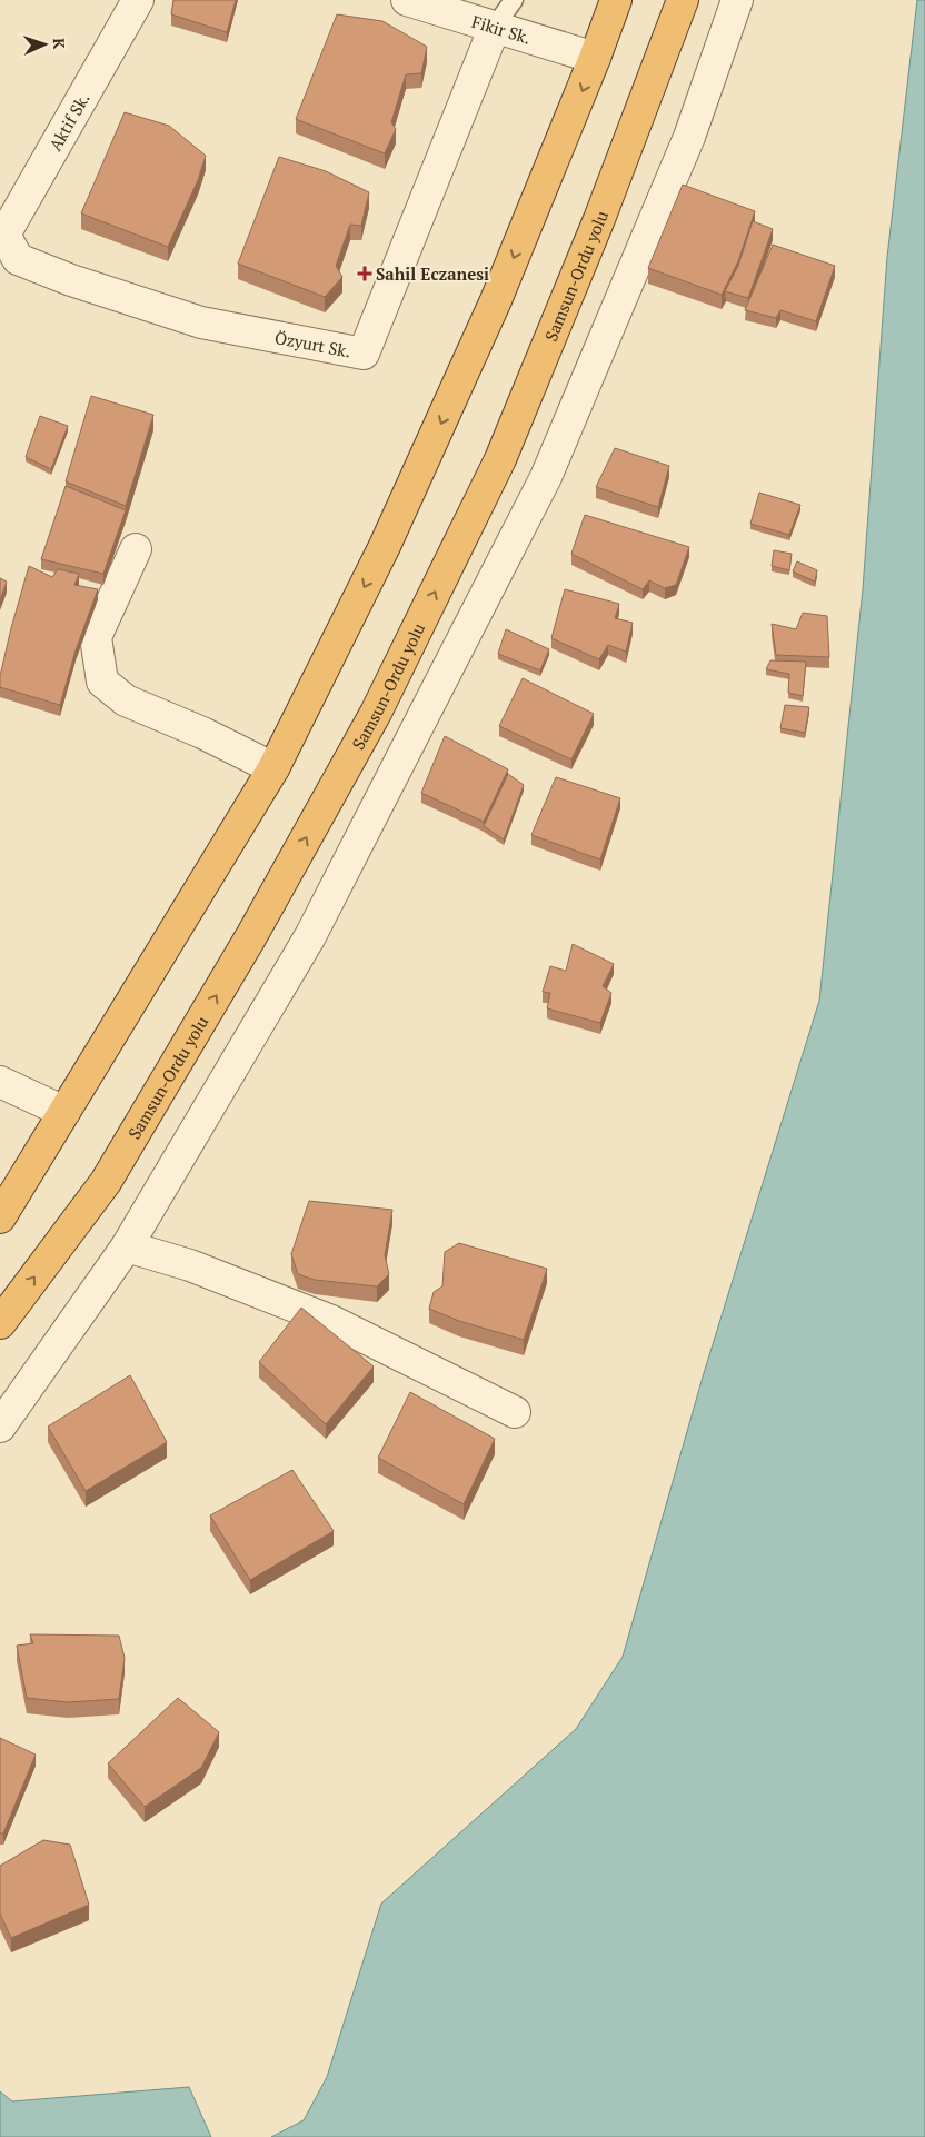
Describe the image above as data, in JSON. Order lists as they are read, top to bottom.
{
  "streets": {
    "highway": ["Samsun-Ordu yolu"],
    "street": ["Fikir Sk.", "Aktif Sk.", "Özyurt Sk."]
  },
  "crossings": [
    ["Fikir Sk.", "Özyurt Sk."],
    ["Aktif Sk.", "Özyurt Sk."]
  ],
  "places": {
    "health": ["Sahil Eczanesi"]
  },
  "north": "right"
}
